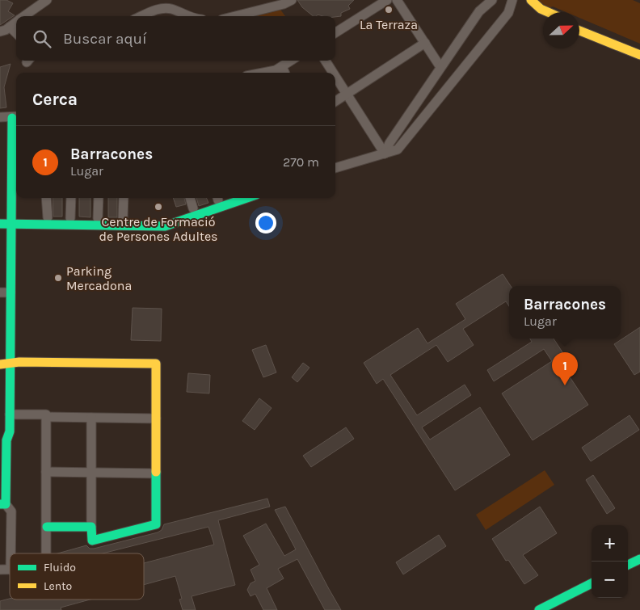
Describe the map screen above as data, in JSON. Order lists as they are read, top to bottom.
{
  "places": ["La Terraza", "Centre de Formació de Persones Adultes", "Parking Mercadona"],
  "legend": ["Fluido", "Lento"],
  "north": "right",
  "page": {
    "search": "Buscar aquí",
    "heading": "Cerca",
    "list": [
      {
        "mark": "1",
        "name": "Barracones",
        "note": "Lugar",
        "value": "270 m"
      }
    ],
    "popup": ["Barracones", "Lugar"],
    "pins": "1",
    "map_buttons": ["+", "−"]
  }
}
